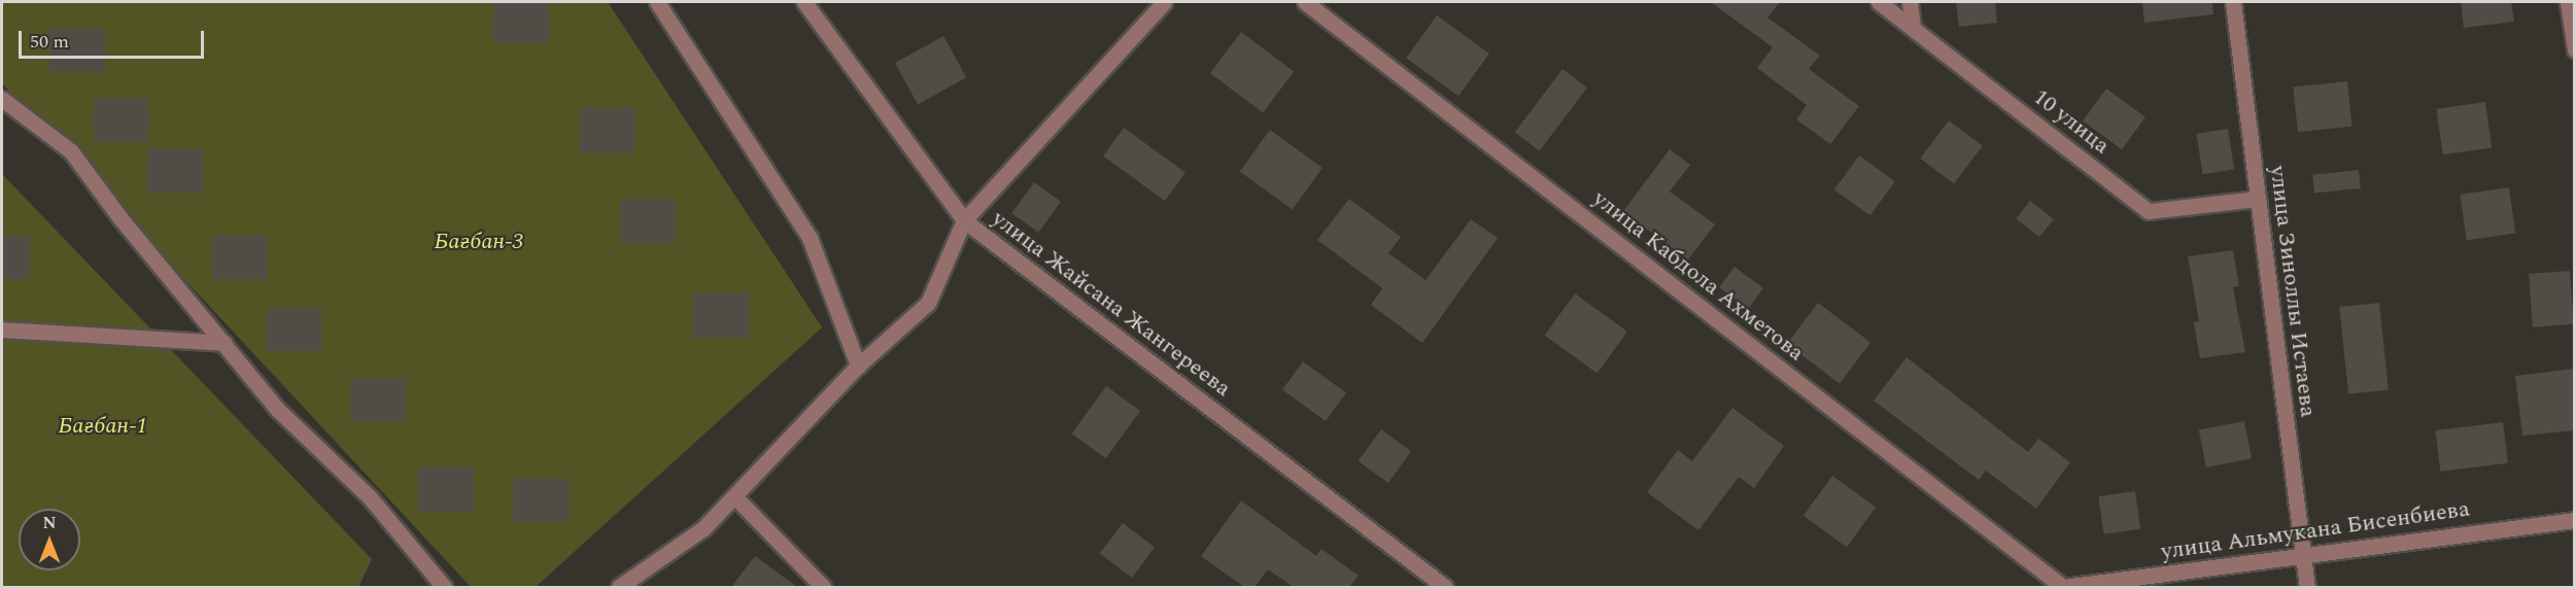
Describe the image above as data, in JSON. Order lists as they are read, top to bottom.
{
  "streets": {
    "street": [
      "10 улица",
      "улица Кабдола Ахметова",
      "улица Зиноллы Истаева",
      "улица Жайсана Жангереева",
      "улица Альмукана Бисенбиева"
    ]
  },
  "crossings": [
    ["10 улица", "улица Зиноллы Истаева"],
    ["улица Кабдола Ахметова", "улица Альмукана Бисенбиева"],
    ["улица Зиноллы Истаева", "улица Альмукана Бисенбиева"]
  ],
  "parks": ["Бағбан-3", "Бағбан-1"],
  "scale_bar": "50 m",
  "north": "top"
}
